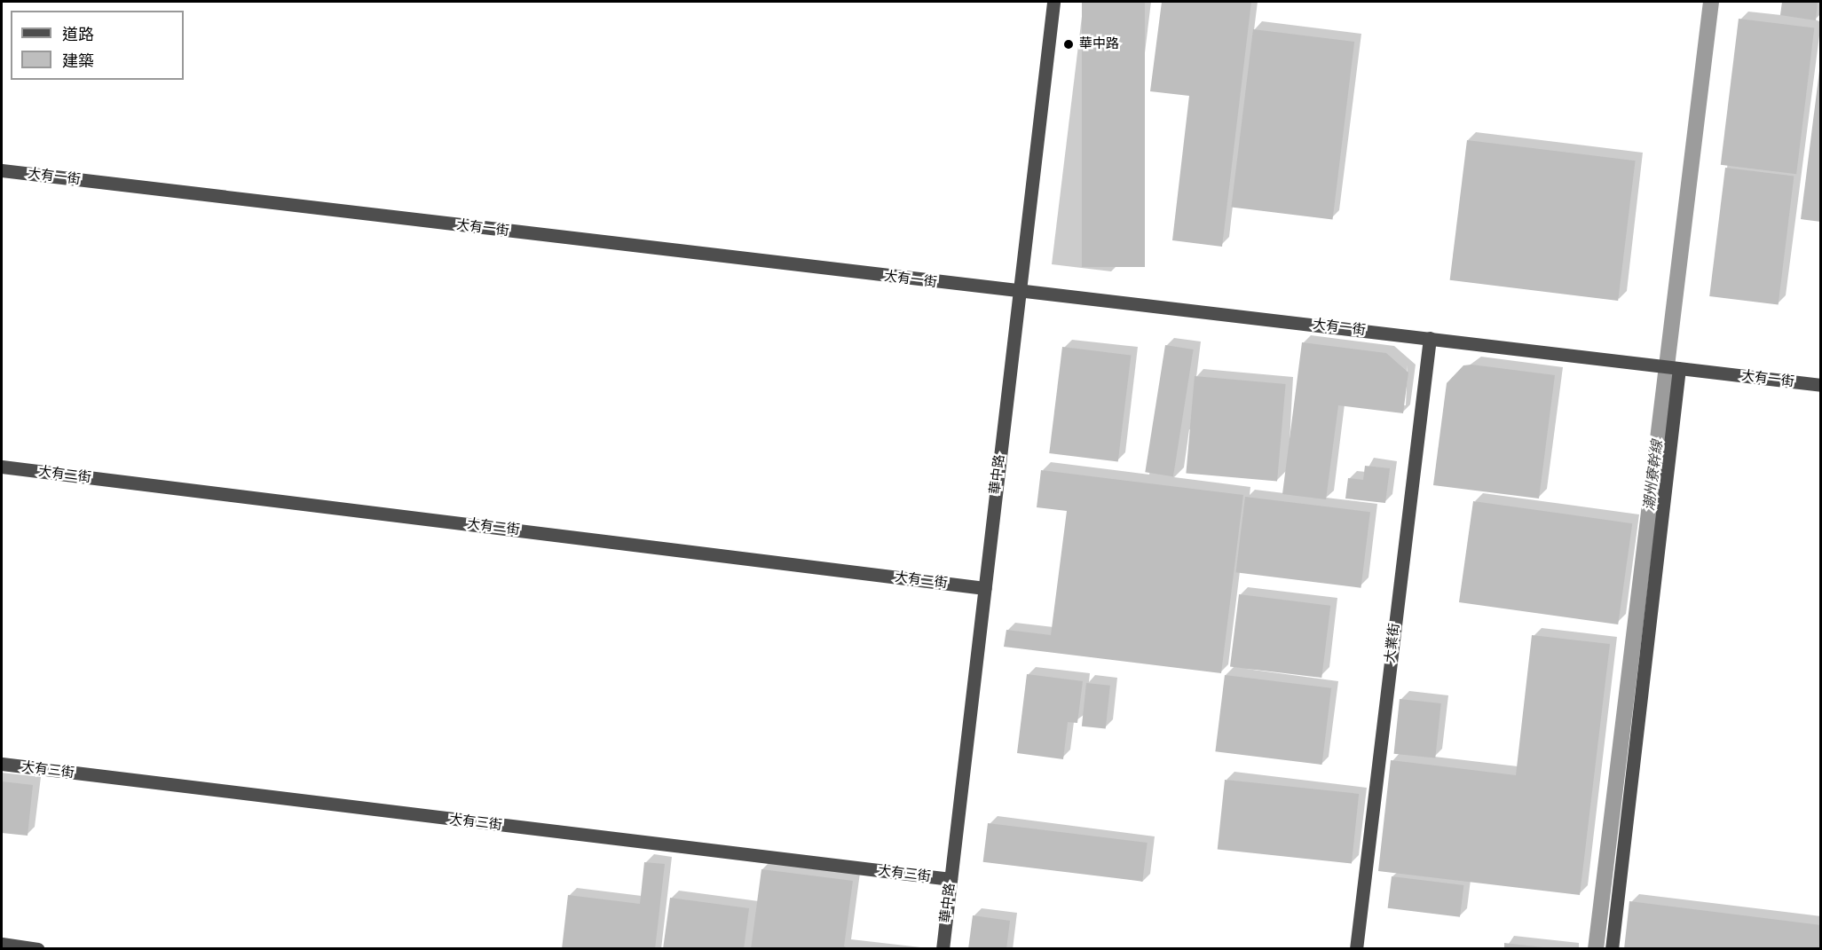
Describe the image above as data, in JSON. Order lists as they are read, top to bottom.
{
  "streets": {
    "street": [
      "大有一街",
      "大有二街",
      "華中路",
      "大業街",
      "大有三街"
    ]
  },
  "crossings": [
    ["大有一街", "華中路"],
    ["大有一街", "大業街"],
    ["大有二街", "華中路"],
    ["華中路", "大有三街"]
  ],
  "water": ["潮州寮幹線"],
  "places": ["華中路"],
  "legend": ["道路", "建築"]
}
